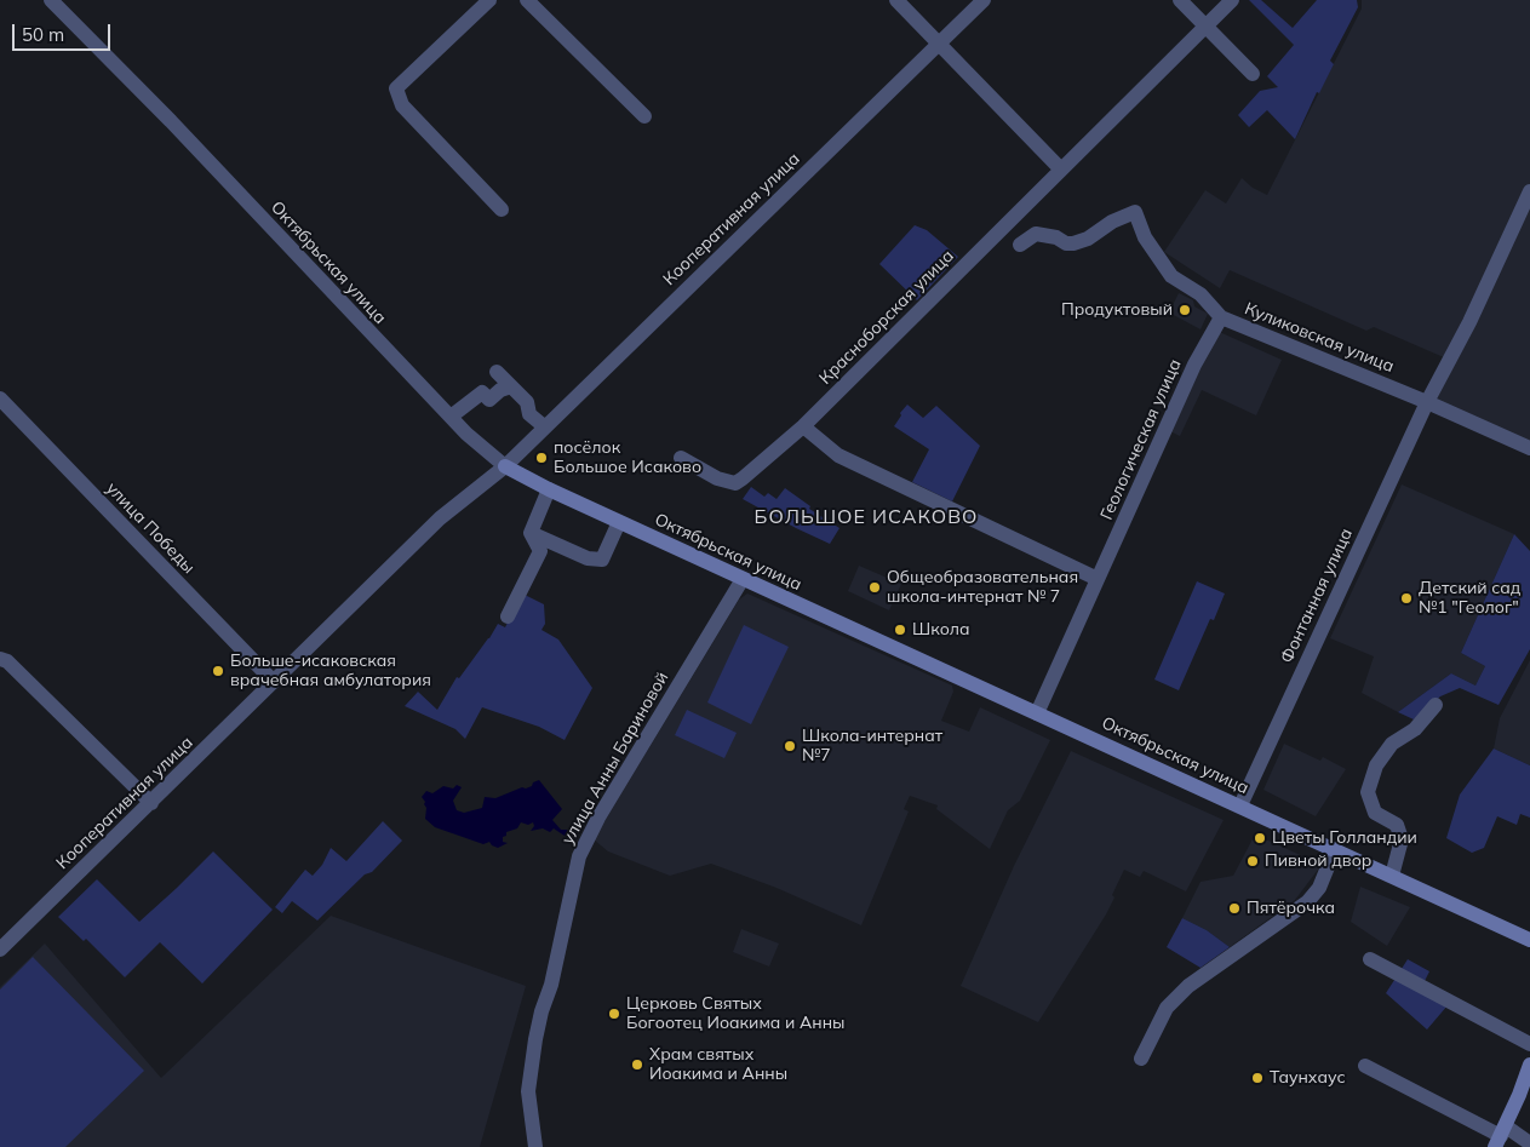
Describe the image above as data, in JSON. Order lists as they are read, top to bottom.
{
  "streets": {
    "street": [
      "Кооперативная улица",
      "Октябрьская улица",
      "Красноборская улица",
      "Куликовская улица",
      "Геологическая улица",
      "улица Победы",
      "Фонтанная улица",
      "улица Анны Бариновой"
    ]
  },
  "crossings": [
    ["Кооперативная улица", "Октябрьская улица"],
    ["Кооперативная улица", "улица Победы"],
    ["Октябрьская улица", "Геологическая улица"],
    ["Октябрьская улица", "Фонтанная улица"],
    ["Октябрьская улица", "улица Анны Бариновой"],
    ["Куликовская улица", "Геологическая улица"],
    ["Куликовская улица", "Фонтанная улица"]
  ],
  "districts": ["БОЛЬШОЕ ИСАКОВО"],
  "places": [
    "Продуктовый",
    "посёлок Большое Исаково",
    "Общеобразовательная школа-интернат № 7",
    "Детский сад №1 \"Геолог\"",
    "Школа",
    "Больше-исаковская врачебная амбулатория",
    "Школа-интернат №7",
    "Цветы Голландии",
    "Пивной двор",
    "Пятёрочка",
    "Церковь Святых Богоотец Иоакима и Анны",
    "Храм святых Иоакима и Анны",
    "Таунхаус"
  ],
  "scale_bar": "50 m"
}
